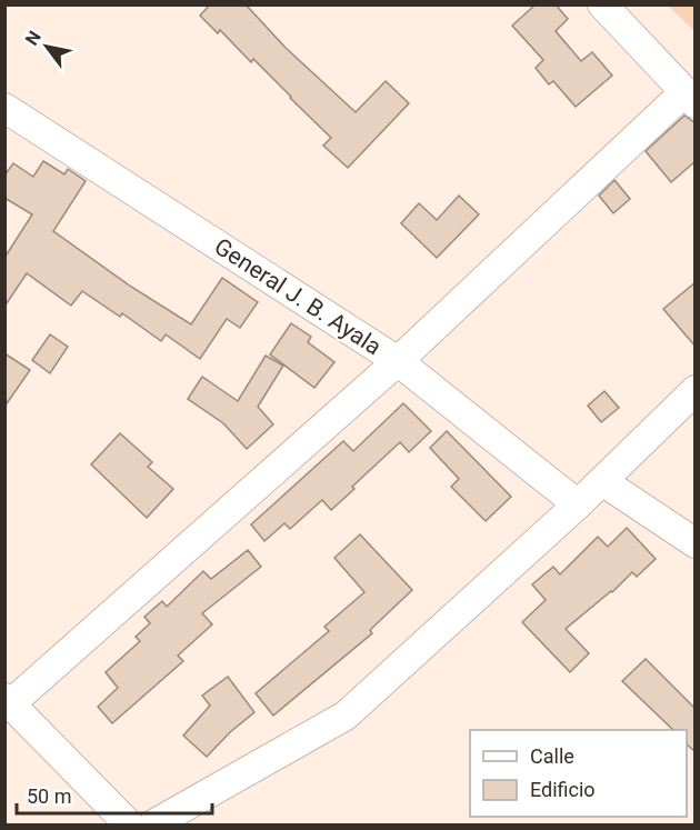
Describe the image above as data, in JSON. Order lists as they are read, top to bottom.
{
  "streets": {
    "street": ["General J. B. Ayala"]
  },
  "legend": ["Calle", "Edificio"],
  "scale_bar": "50 m",
  "north": "top left"
}
